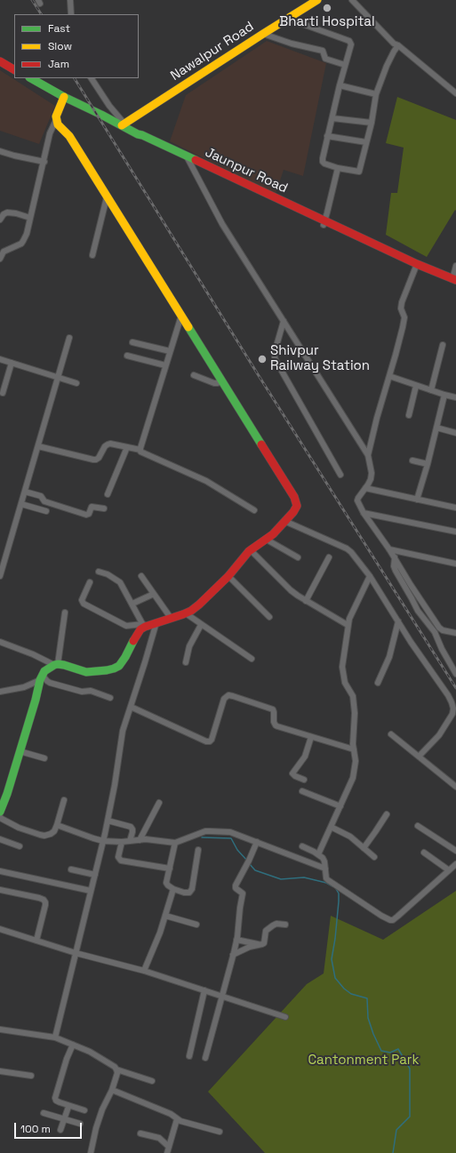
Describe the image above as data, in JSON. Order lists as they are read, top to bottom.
{
  "streets": {
    "street": ["Nawalpur Road"]
  },
  "parks": ["Cantonment Park"],
  "places": ["Bharti Hospital", "Shivpur Railway Station"],
  "legend": ["Fast", "Slow", "Jam"],
  "scale_bar": "100 m"
}
